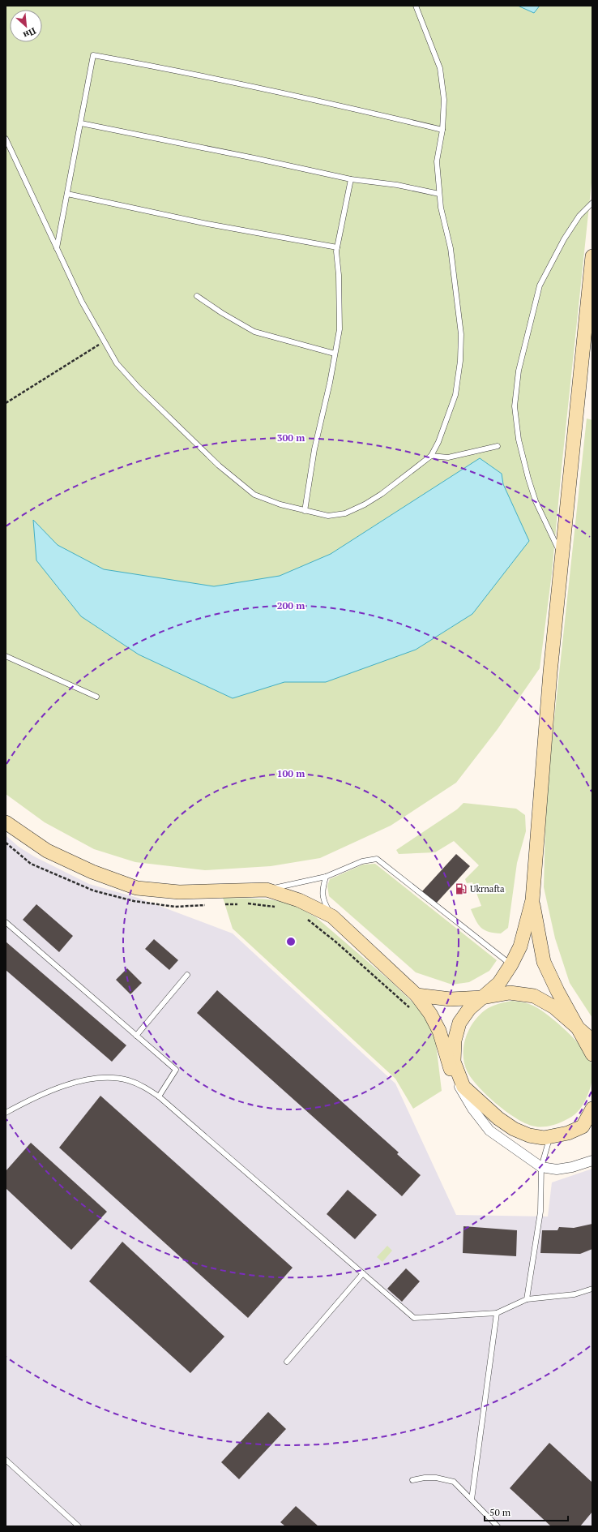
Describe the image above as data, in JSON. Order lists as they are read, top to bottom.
{
  "places": {
    "fuel station": ["Ukrnafta"]
  },
  "scale_bar": "50 m",
  "north": "bottom right",
  "rings": ["300 m", "200 m", "100 m"]
}
